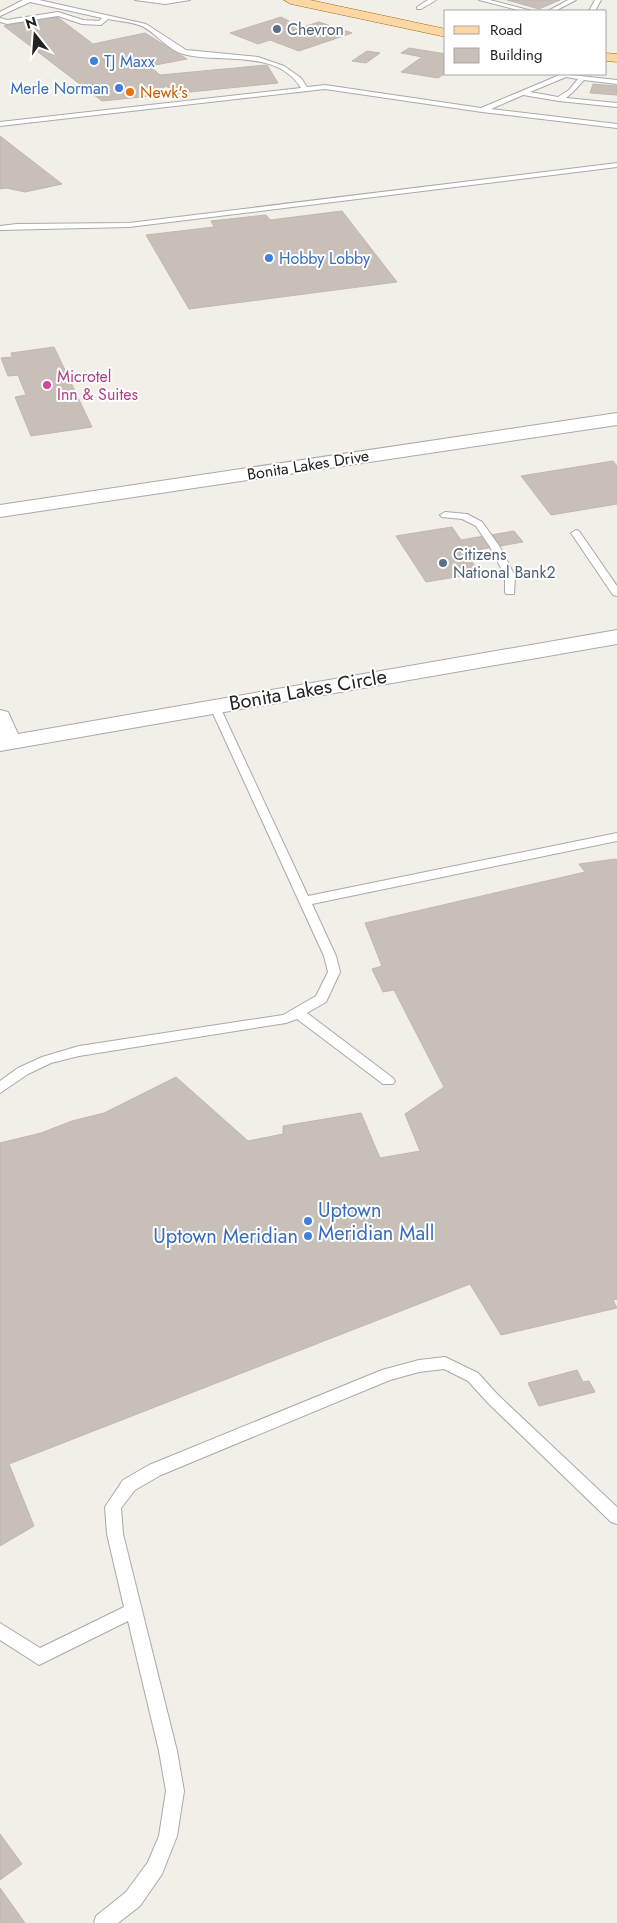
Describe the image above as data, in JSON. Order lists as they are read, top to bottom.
{
  "streets": {
    "street": ["Bonita Lakes Drive", "Bonita Lakes Circle"]
  },
  "places": [
    "Chevron",
    "TJ Maxx",
    "Merle Norman",
    "Newk's",
    "Hobby Lobby",
    "Microtel Inn & Suites",
    "Citizens National Bank2",
    "Uptown Meridian Mall",
    "Uptown Meridian"
  ],
  "legend": ["Road", "Building"],
  "north": "top"
}
